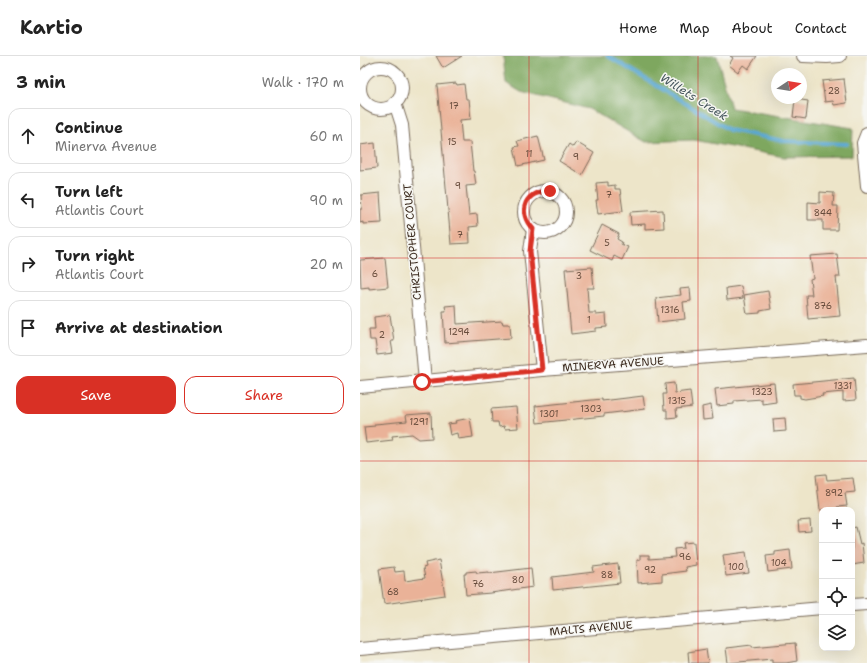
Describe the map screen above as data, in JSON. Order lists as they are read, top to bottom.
{
  "streets": {
    "street": ["CHRISTOPHER COURT", "MINERVA AVENUE", "MALTS AVENUE"]
  },
  "crossings": [
    ["CHRISTOPHER COURT", "MINERVA AVENUE"]
  ],
  "water": ["Willets Creek"],
  "house_numbers": [
    "28",
    "17",
    "15",
    "11",
    "9",
    "9",
    "7",
    "844",
    "7",
    "5",
    "6",
    "3",
    "876",
    "1316",
    "1",
    "1294",
    "2",
    "1331",
    "1323",
    "1315",
    "1303",
    "1301",
    "1291",
    "892",
    "96",
    "104",
    "100",
    "92",
    "88",
    "80",
    "76",
    "68"
  ],
  "north": "right",
  "page": {
    "header": "Kartio",
    "nav": [
      "Home",
      "Map",
      "About",
      "Contact"
    ],
    "heading": ["3 min", "Walk · 170 m"],
    "list": [
      ["Continue", "Minerva Avenue", "60 m"],
      ["Turn left", "Atlantis Court", "90 m"],
      ["Turn right", "Atlantis Court", "20 m"],
      "Arrive at destination"
    ],
    "buttons": ["Save", "Share"],
    "map_buttons": ["+", "−"]
  }
}
